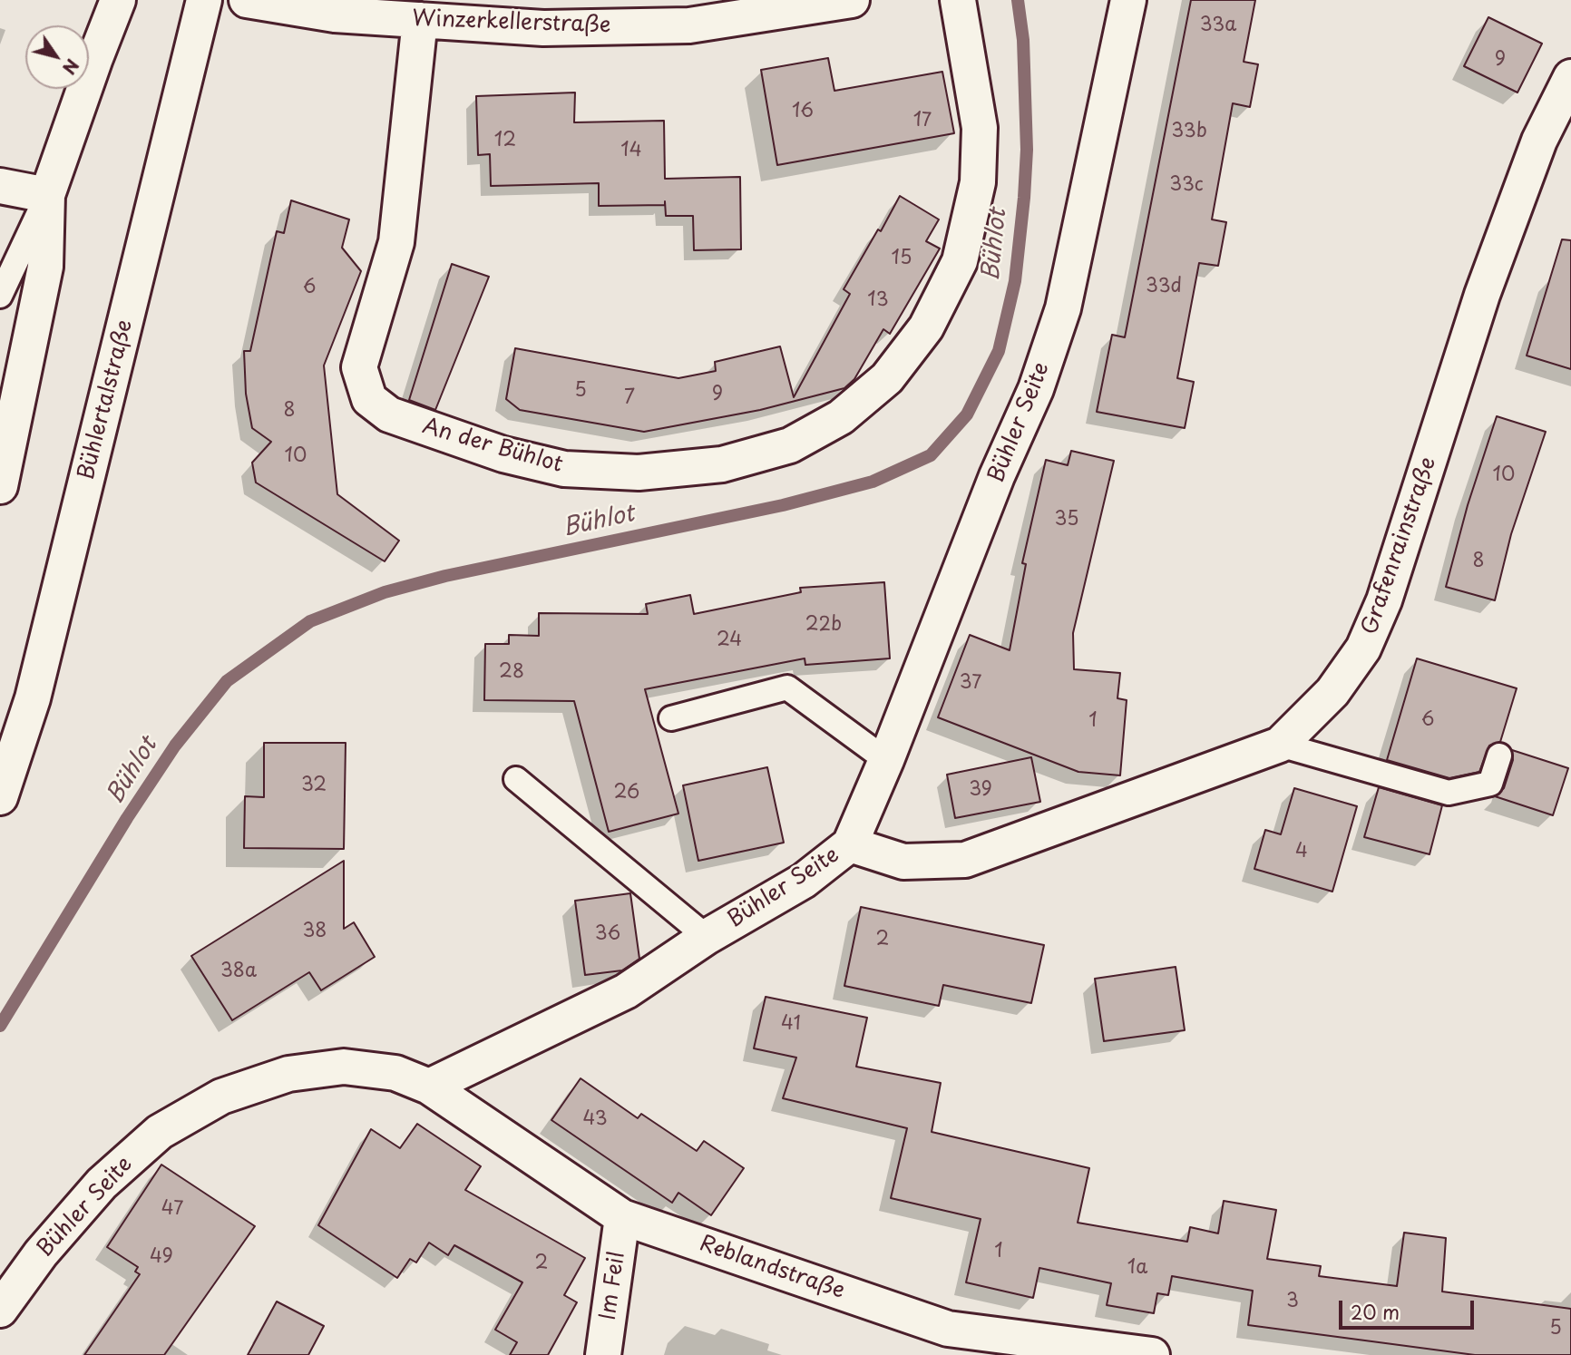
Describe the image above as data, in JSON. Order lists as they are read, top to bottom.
{
  "streets": {
    "street": [
      "Winzerkellerstraße",
      "Bühlertalstraße",
      "Bühler Seite",
      "An der Bühlot",
      "Grafenrainstraße",
      "Reblandstraße",
      "Im Feil"
    ]
  },
  "crossings": [
    ["Winzerkellerstraße", "An der Bühlot"],
    ["Bühler Seite", "Grafenrainstraße"],
    ["Bühler Seite", "Reblandstraße"],
    ["Reblandstraße", "Im Feil"]
  ],
  "water": ["Bühlot"],
  "house_numbers": [
    "33a",
    "9",
    "16",
    "17",
    "33b",
    "12",
    "14",
    "33c",
    "15",
    "33d",
    "6",
    "13",
    "5",
    "9",
    "7",
    "8",
    "10",
    "10",
    "35",
    "8",
    "22b",
    "24",
    "28",
    "37",
    "6",
    "1",
    "32",
    "39",
    "26",
    "4",
    "38",
    "36",
    "2",
    "38a",
    "41",
    "43",
    "47",
    "1",
    "49",
    "2",
    "1a",
    "3",
    "5"
  ],
  "scale_bar": "20 m",
  "north": "bottom right"
}
